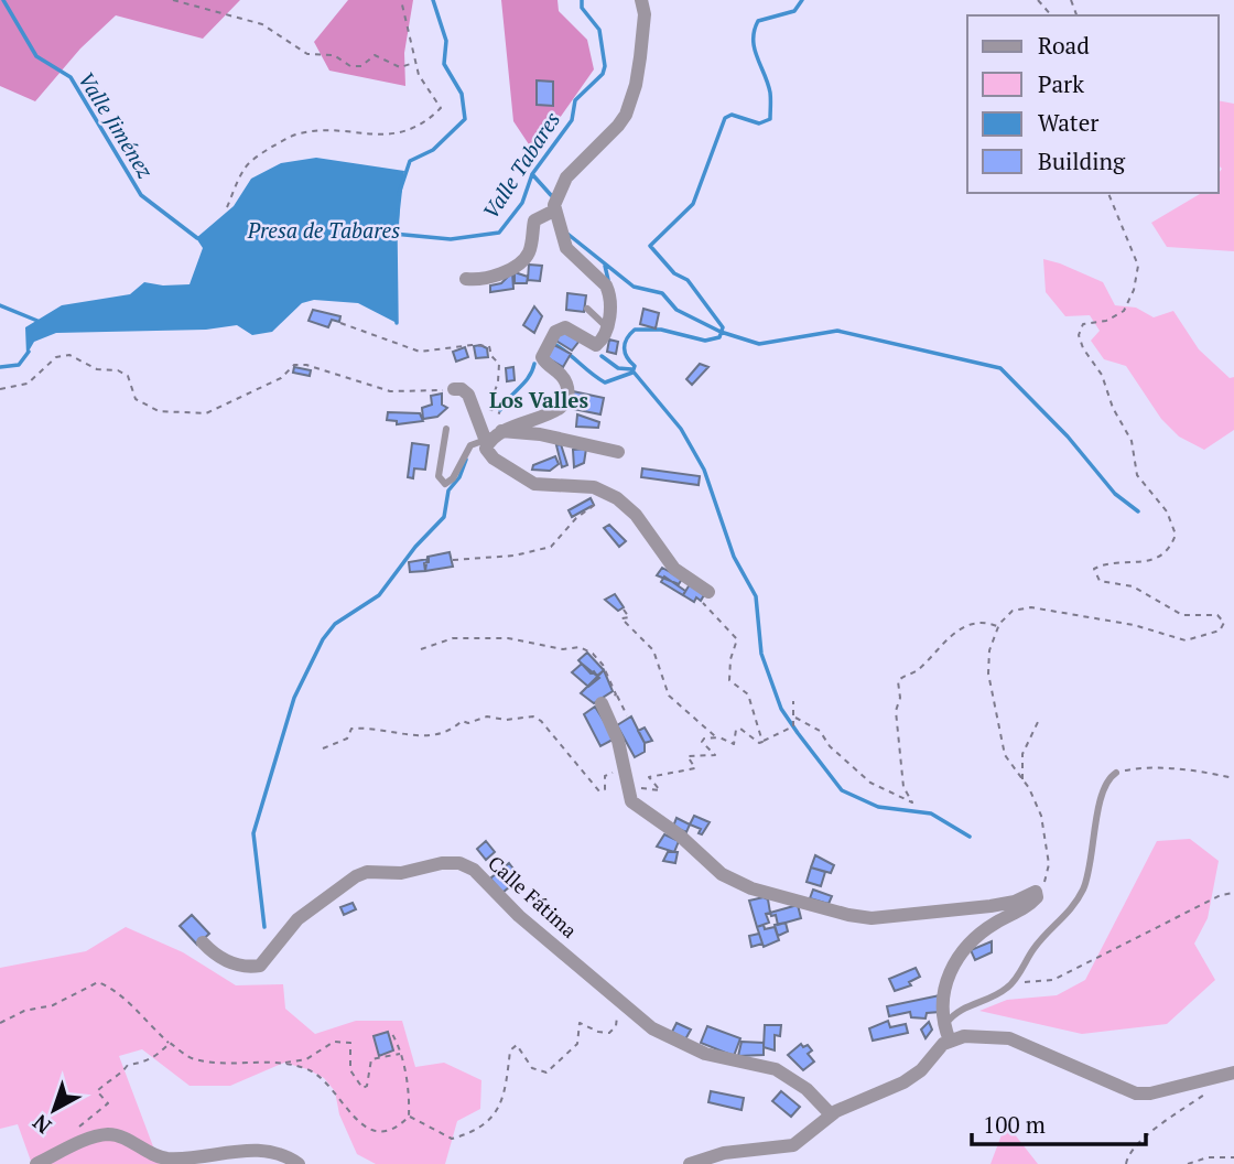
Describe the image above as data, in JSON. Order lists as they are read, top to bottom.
{
  "streets": {
    "street": ["Calle Fátima"]
  },
  "districts": ["Los Valles"],
  "water": ["Valle Jiménez", "Valle Tabares", "Presa de Tabares"],
  "legend": [
    "Road",
    "Park",
    "Water",
    "Building"
  ],
  "scale_bar": "100 m",
  "north": "bottom left"
}
